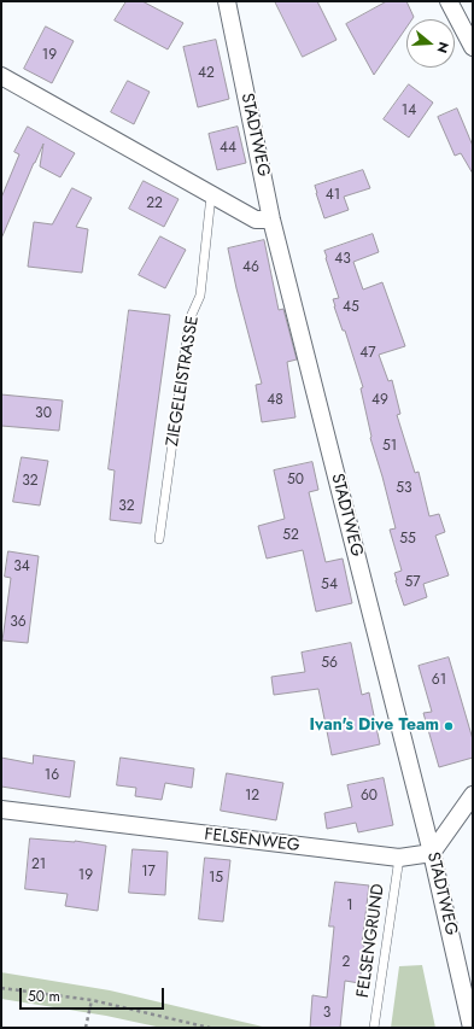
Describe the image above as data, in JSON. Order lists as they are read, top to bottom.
{
  "streets": {
    "street": ["STADTWEG", "FELSENWEG"],
    "lane": ["ZIEGELEISTRASSE", "FELSENGRUND"]
  },
  "crossings": [
    ["STADTWEG", "FELSENWEG"],
    ["FELSENWEG", "FELSENGRUND"]
  ],
  "places": ["Ivan's Dive Team"],
  "house_numbers": [
    "19",
    "42",
    "14",
    "44",
    "41",
    "22",
    "43",
    "46",
    "45",
    "47",
    "48",
    "49",
    "30",
    "51",
    "50",
    "32",
    "53",
    "32",
    "52",
    "55",
    "34",
    "57",
    "54",
    "36",
    "56",
    "61",
    "16",
    "12",
    "60",
    "21",
    "17",
    "19",
    "15",
    "1",
    "2",
    "3"
  ],
  "scale_bar": "50 m",
  "north": "right"
}
